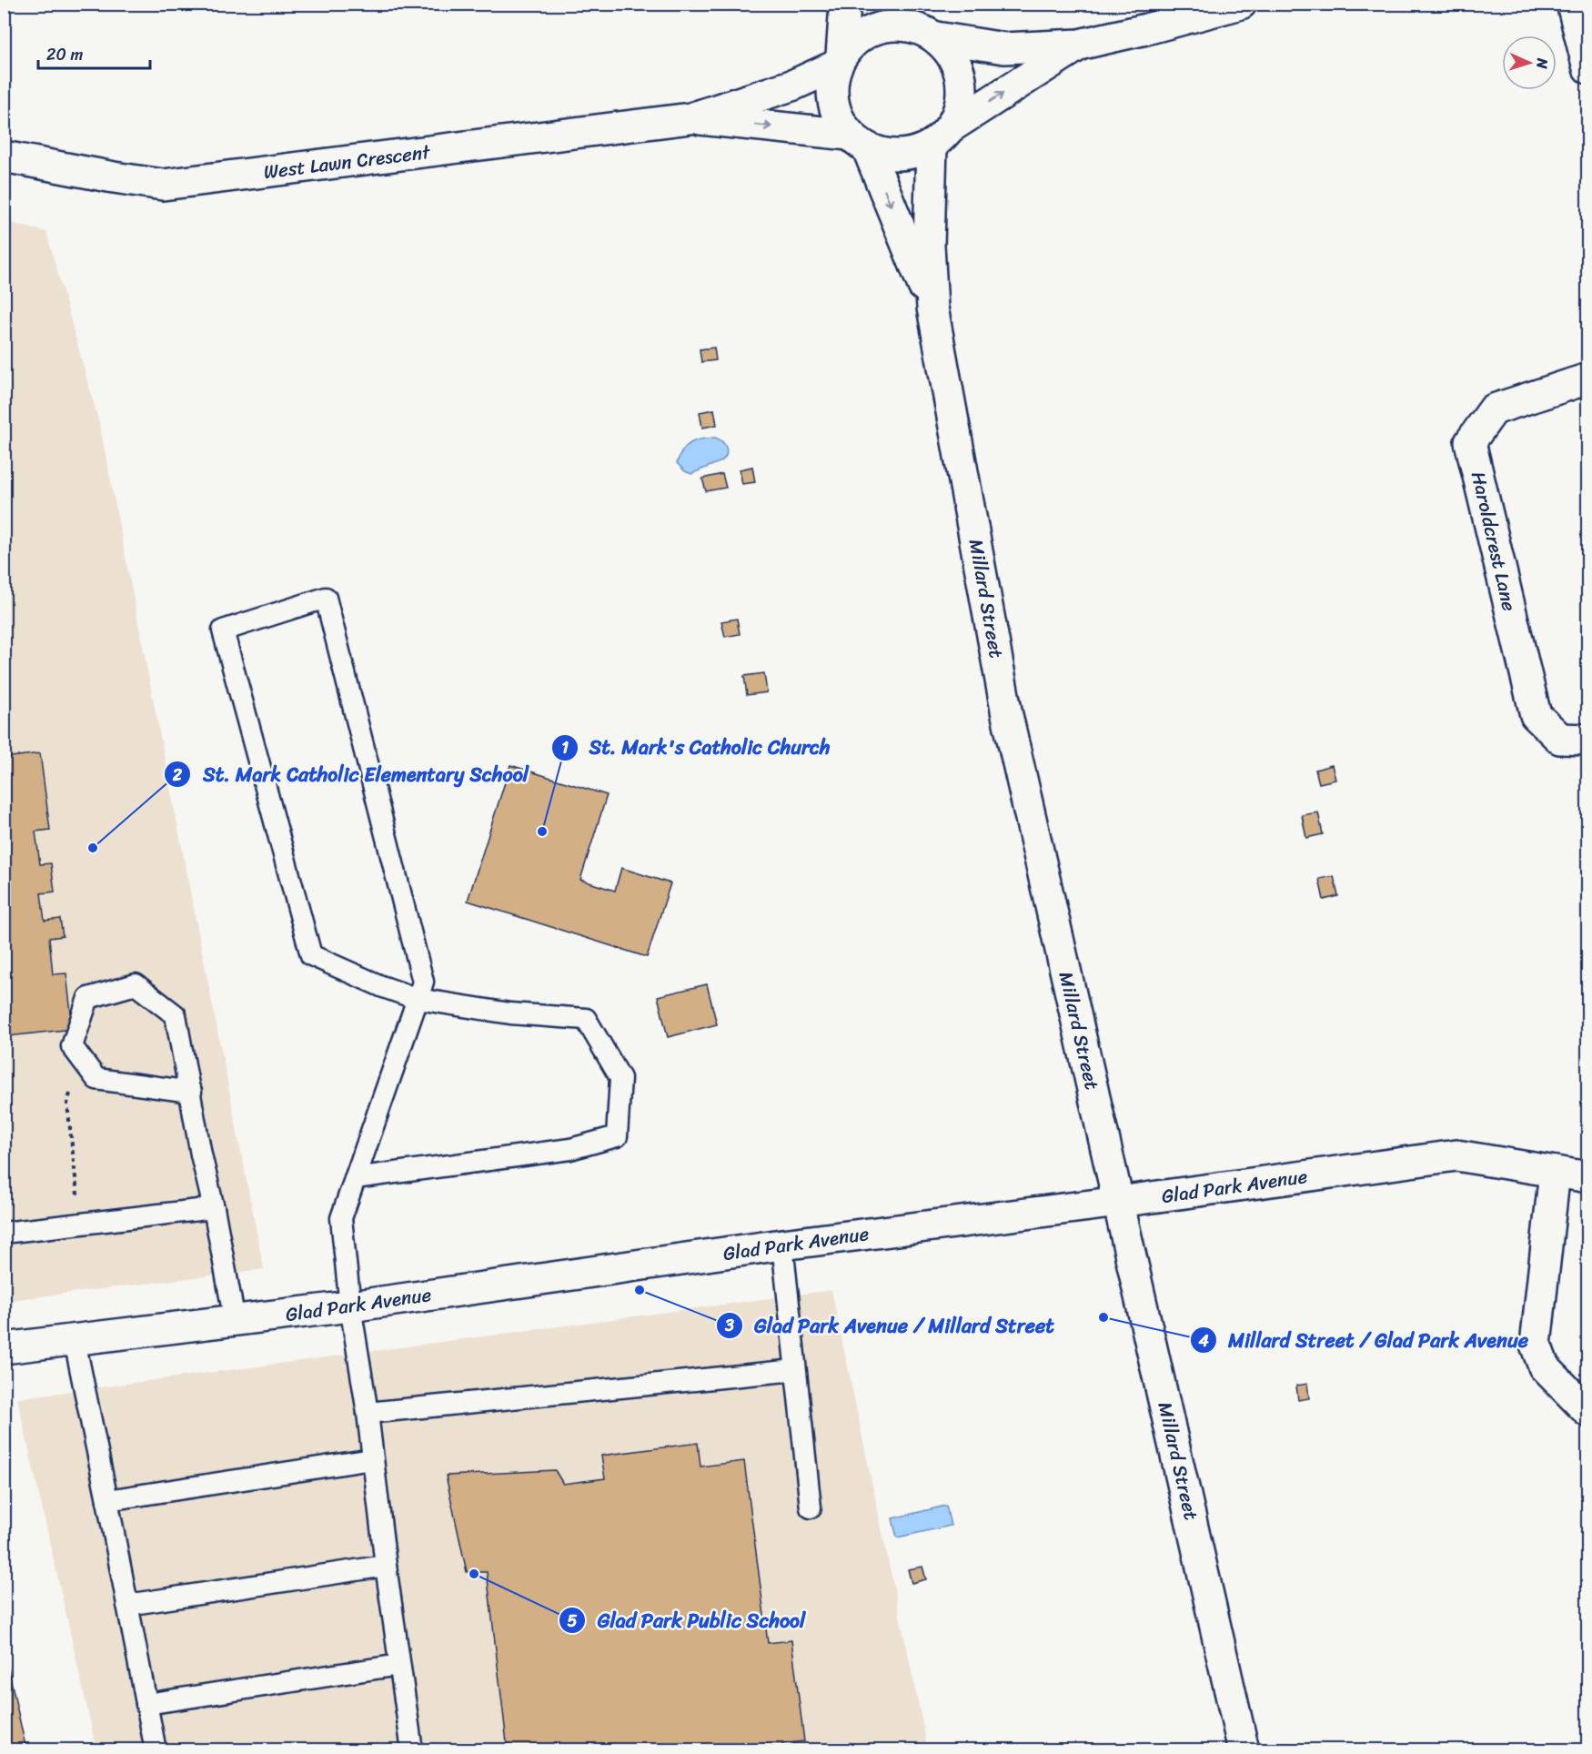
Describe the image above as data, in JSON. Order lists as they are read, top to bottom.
{
  "streets": {
    "street": [
      "West Lawn Crescent",
      "Haroldcrest Lane",
      "Millard Street",
      "Glad Park Avenue"
    ]
  },
  "crossings": [
    ["West Lawn Crescent", "Millard Street"],
    ["Millard Street", "Glad Park Avenue"]
  ],
  "places": [
    "St. Mark's Catholic Church",
    "St. Mark Catholic Elementary School",
    "Glad Park Avenue / Millard Street",
    "Millard Street / Glad Park Avenue",
    "Glad Park Public School"
  ],
  "scale_bar": "20 m",
  "north": "right"
}
